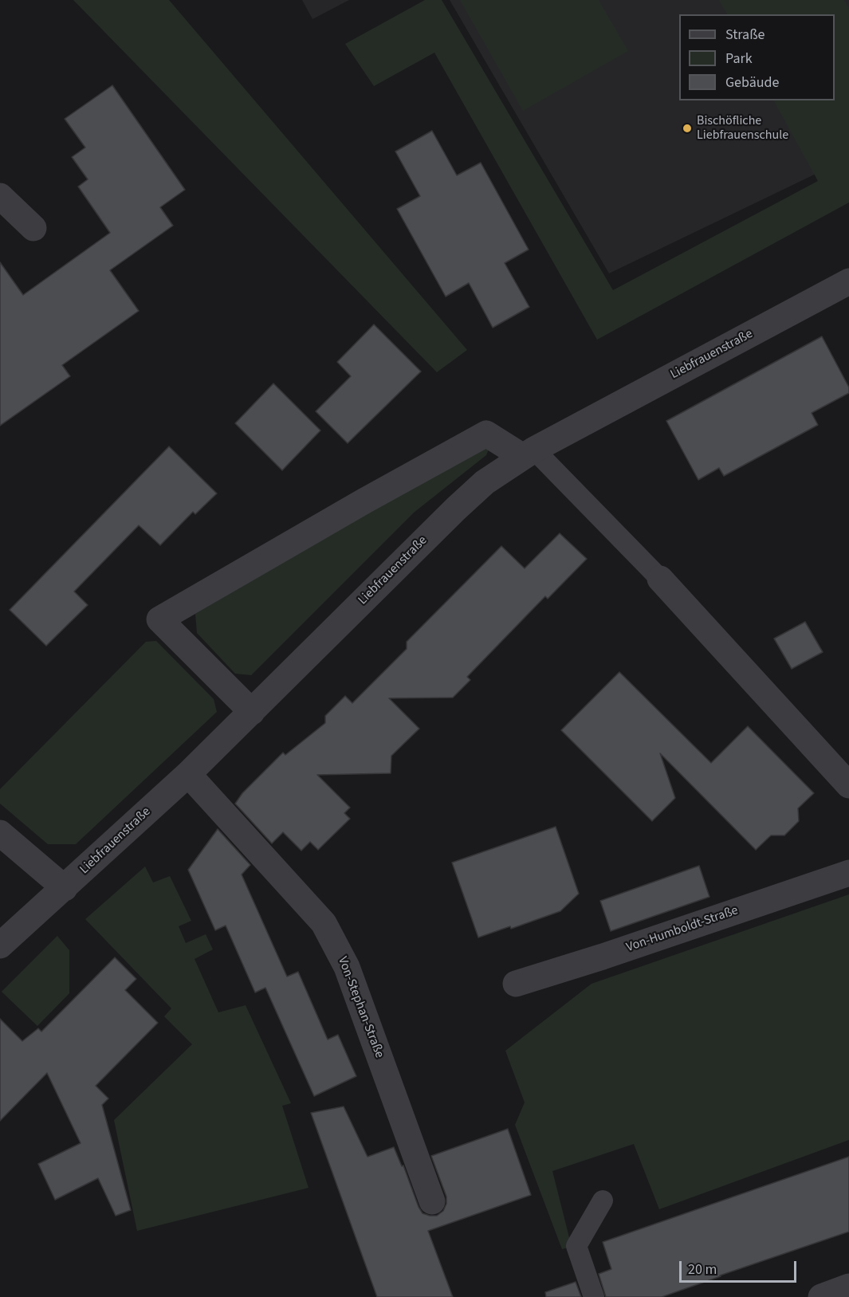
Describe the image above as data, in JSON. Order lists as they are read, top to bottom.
{
  "streets": {
    "street": ["Liebfrauenstraße", "Von-Humboldt-Straße", "Von-Stephan-Straße"]
  },
  "crossings": [
    ["Liebfrauenstraße", "Von-Stephan-Straße"]
  ],
  "places": ["Bischöfliche Liebfrauenschule"],
  "legend": ["Straße", "Park", "Gebäude"],
  "scale_bar": "20 m"
}
